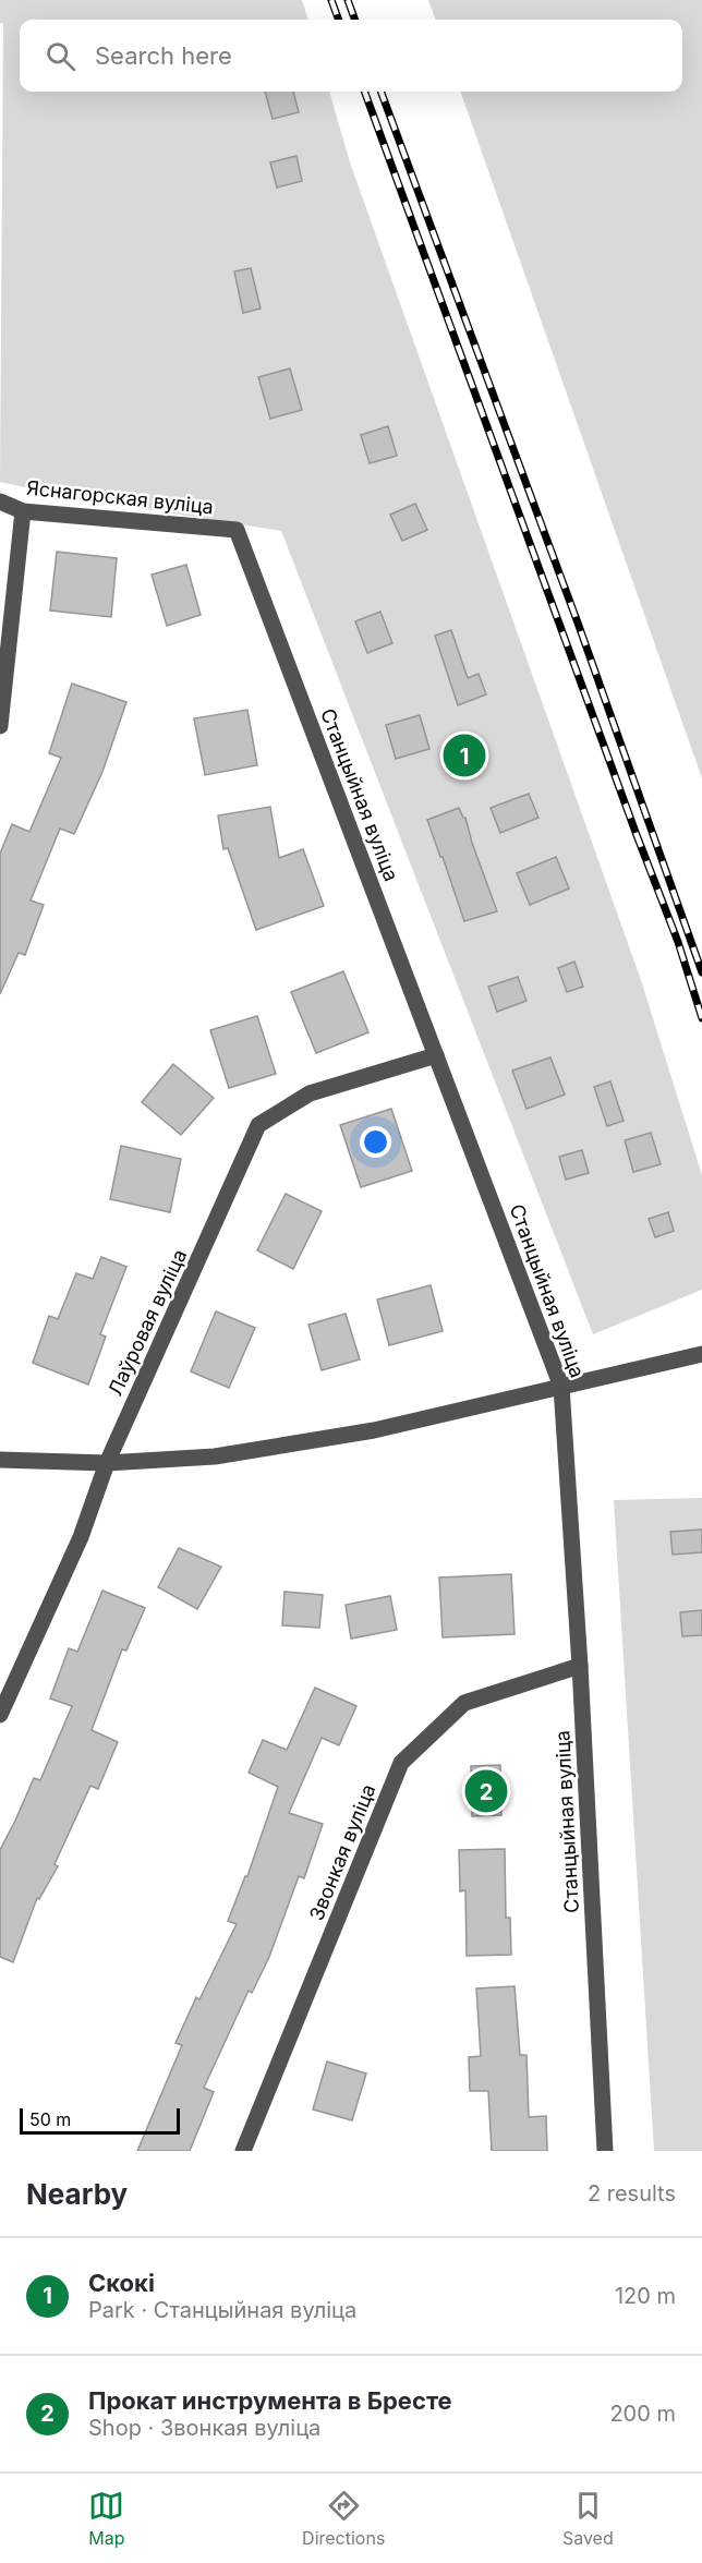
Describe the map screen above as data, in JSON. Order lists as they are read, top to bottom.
{
  "streets": {
    "street": [
      "Яснагорская вуліца",
      "Станцыйная вуліца",
      "Лаўровая вуліца",
      "Звонкая вуліца"
    ]
  },
  "crossings": [
    ["Яснагорская вуліца", "Станцыйная вуліца"],
    ["Станцыйная вуліца", "Лаўровая вуліца"],
    ["Станцыйная вуліца", "Звонкая вуліца"]
  ],
  "scale_bar": "50 m",
  "page": {
    "search": "Search here",
    "pins": ["1", "2"],
    "scale": "50 m",
    "heading": ["Nearby", "2 results"],
    "list": [
      {
        "mark": "1",
        "name": "Скокі",
        "note": "Park · Станцыйная вуліца",
        "value": "120 m"
      },
      {
        "mark": "2",
        "name": "Прокат инструмента в Бресте",
        "note": "Shop · Звонкая вуліца",
        "value": "200 m"
      }
    ],
    "nav": ["Map", "Directions", "Saved"]
  }
}
